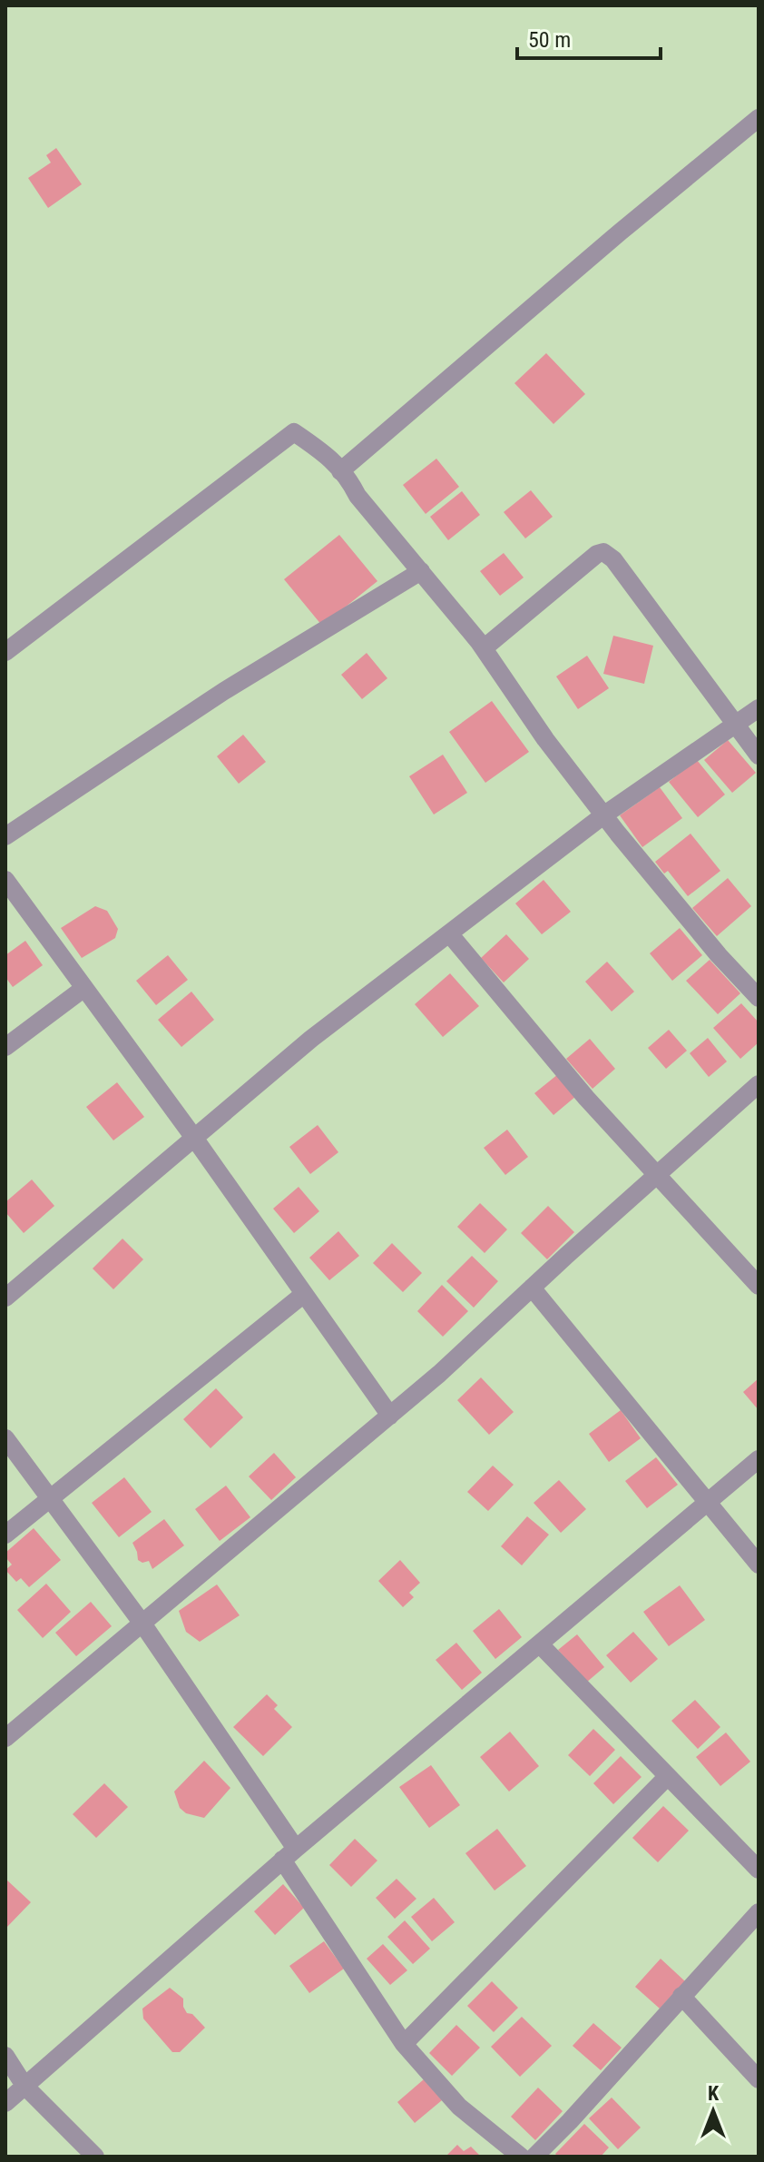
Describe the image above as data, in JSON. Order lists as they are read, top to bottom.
{
  "scale_bar": "50 m",
  "north": "top"
}
